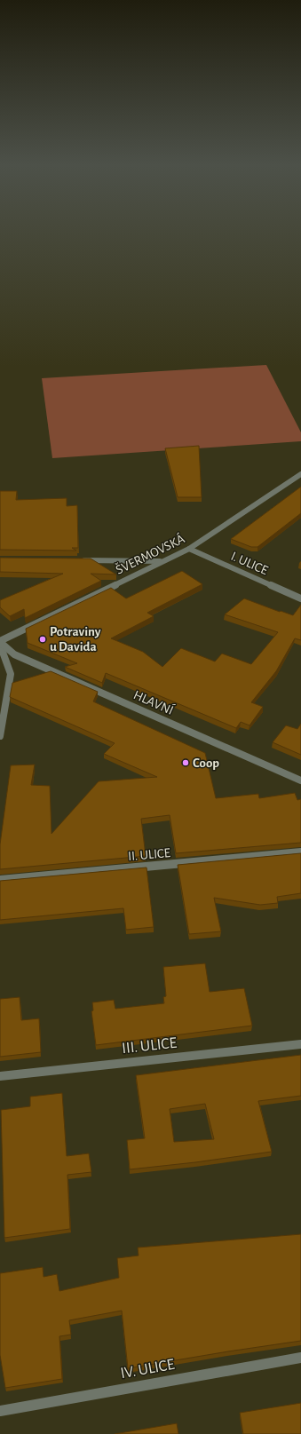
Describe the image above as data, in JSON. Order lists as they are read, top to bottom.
{
  "streets": {
    "street": [
      "ŠVERMOVSKÁ",
      "I. ULICE",
      "HLAVNÍ",
      "II. ULICE",
      "III. ULICE",
      "IV. ULICE"
    ]
  },
  "crossings": [
    ["ŠVERMOVSKÁ", "I. ULICE"],
    ["ŠVERMOVSKÁ", "HLAVNÍ"]
  ],
  "places": ["Potraviny u Davida", "Coop"]
}
